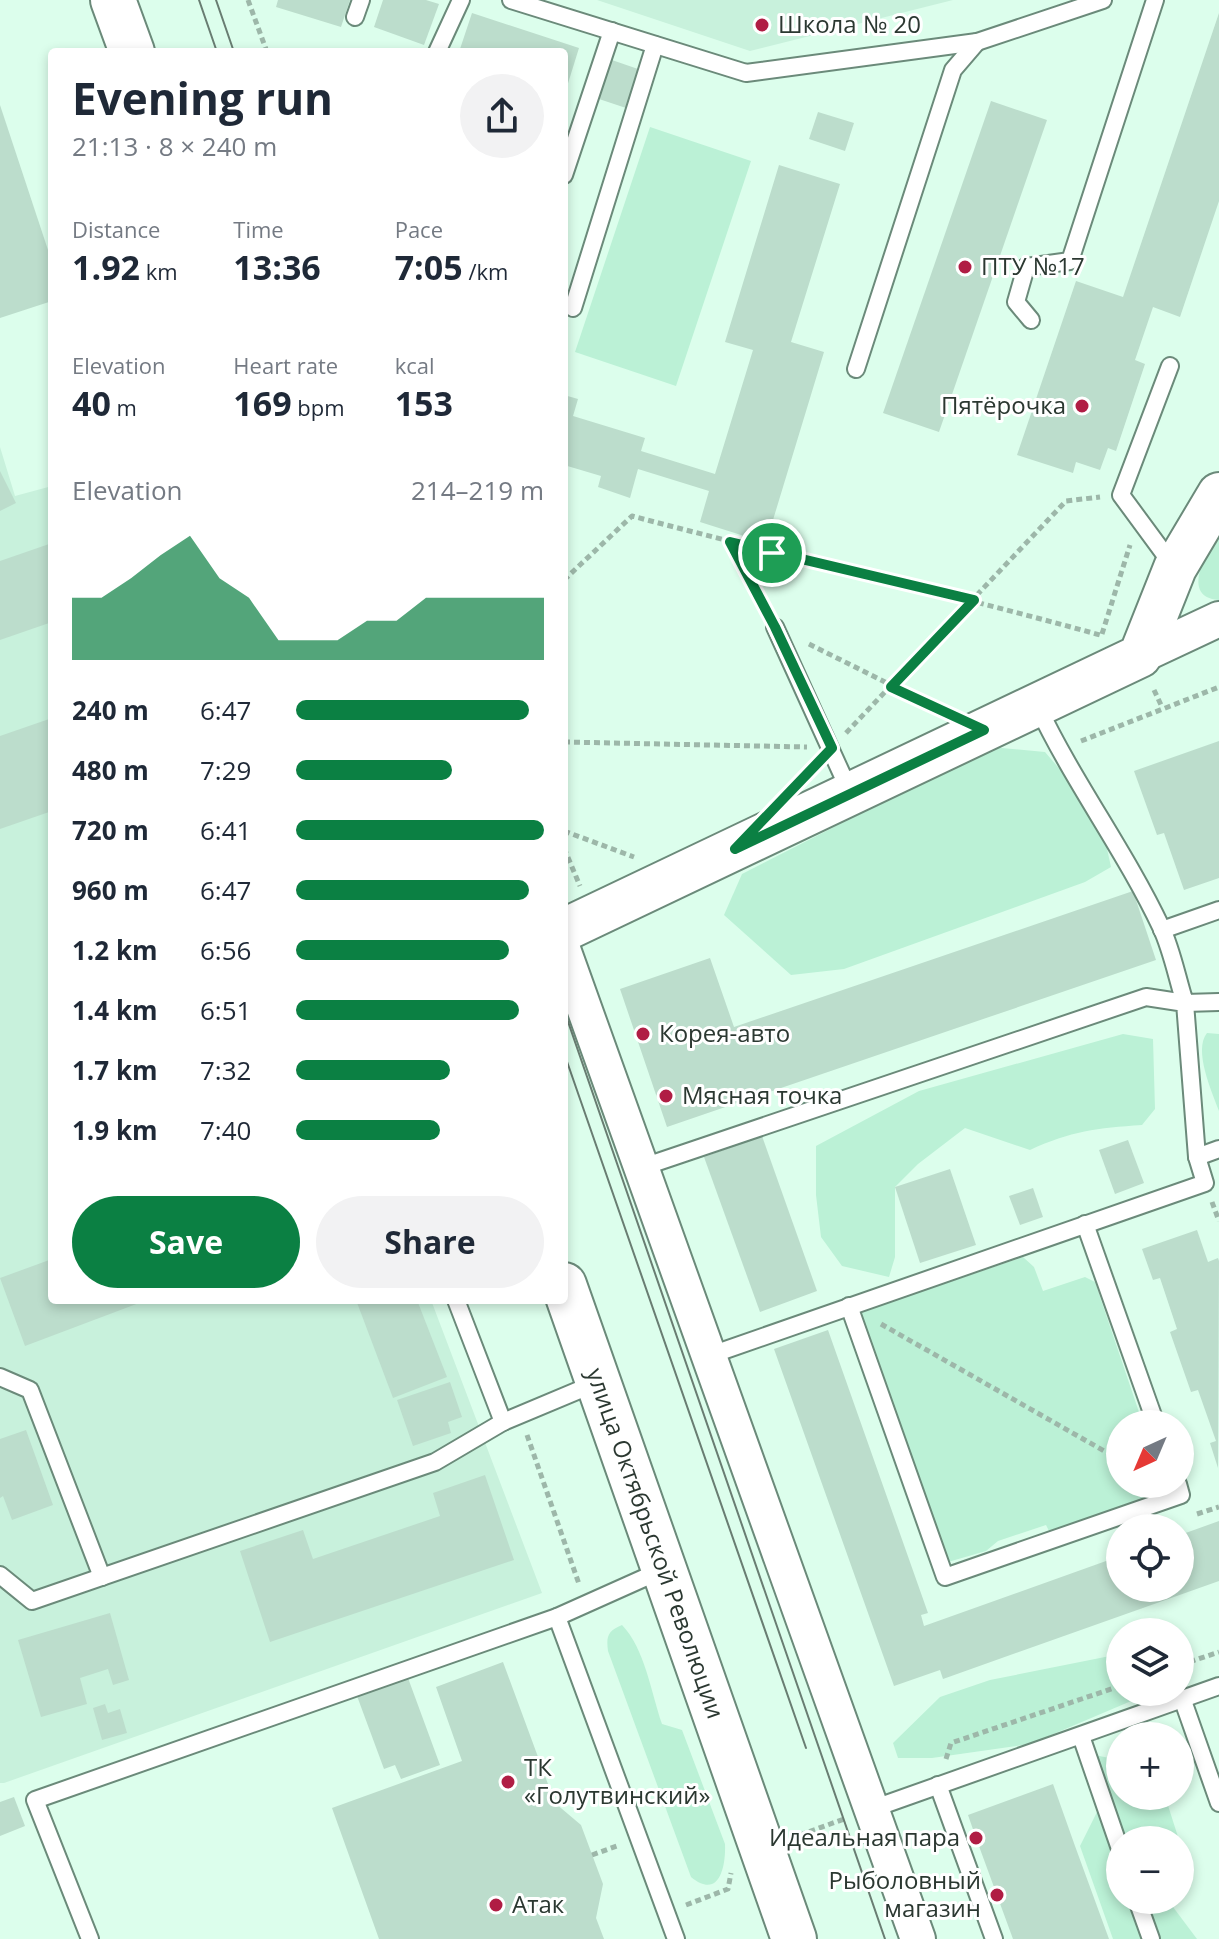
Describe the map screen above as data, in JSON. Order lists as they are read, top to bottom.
{
  "streets": {
    "main road": ["улица Октябрьской Революции"]
  },
  "places": [
    "Школа № 20",
    "ПТУ №17",
    "Пятёрочка",
    "Корея-авто",
    "Мясная точка",
    "ТК «Голутвинский»",
    "Идеальная пара",
    "Рыболовный магазин",
    "Атак"
  ],
  "north": "bottom left",
  "page": {
    "heading": ["Evening run", "21:13 · 8 × 240 m"],
    "stats": [
      ["Distance", "1.92 km"],
      ["Time", "13:36"],
      ["Pace", "7:05 /km"],
      ["Elevation", "40 m"],
      ["Heart rate", "169 bpm"],
      ["kcal", "153"]
    ],
    "chart": ["Elevation", "214–219 m"],
    "list": [
      {
        "name": "240 m",
        "note": "6:47"
      },
      {
        "name": "480 m",
        "note": "7:29"
      },
      {
        "name": "720 m",
        "note": "6:41"
      },
      {
        "name": "960 m",
        "note": "6:47"
      },
      {
        "name": "1.2 km",
        "note": "6:56"
      },
      {
        "name": "1.4 km",
        "note": "6:51"
      },
      {
        "name": "1.7 km",
        "note": "7:32"
      },
      {
        "name": "1.9 km",
        "note": "7:40"
      }
    ],
    "buttons": ["Save", "Share"],
    "map_buttons": ["+", "−"]
  }
}
